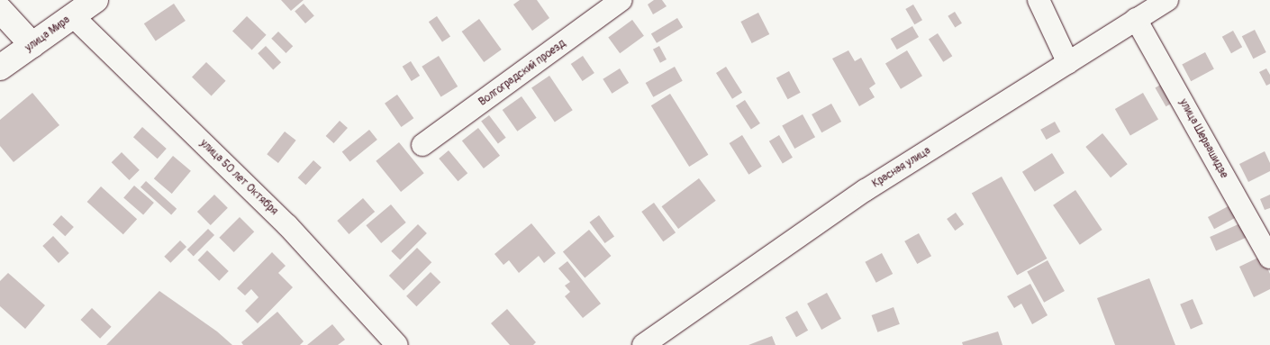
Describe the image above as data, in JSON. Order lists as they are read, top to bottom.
{
  "streets": {
    "street": [
      "улица Мира",
      "Волгоградский проезд",
      "улица Шервашидзе",
      "Красная улица",
      "улица 50 лет Октября"
    ]
  },
  "crossings": [
    ["улица Мира", "улица 50 лет Октября"],
    ["улица Шервашидзе", "Красная улица"]
  ]
}
